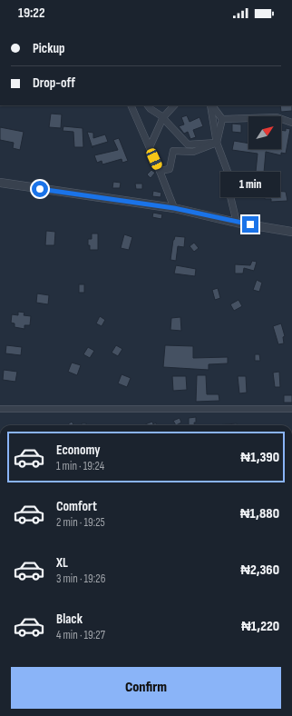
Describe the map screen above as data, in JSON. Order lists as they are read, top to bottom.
{
  "north": "top right",
  "page": {
    "status": "19:22",
    "banner": ["Pickup", "Drop-off"],
    "bubble": "1 min",
    "list": [
      {
        "name": "Economy",
        "note": "1 min · 19:24",
        "value": "₦1,390"
      },
      {
        "name": "Comfort",
        "note": "2 min · 19:25",
        "value": "₦1,880"
      },
      {
        "name": "XL",
        "note": "3 min · 19:26",
        "value": "₦2,360"
      },
      {
        "name": "Black",
        "note": "4 min · 19:27",
        "value": "₦1,220"
      }
    ],
    "buttons": "Confirm"
  }
}
